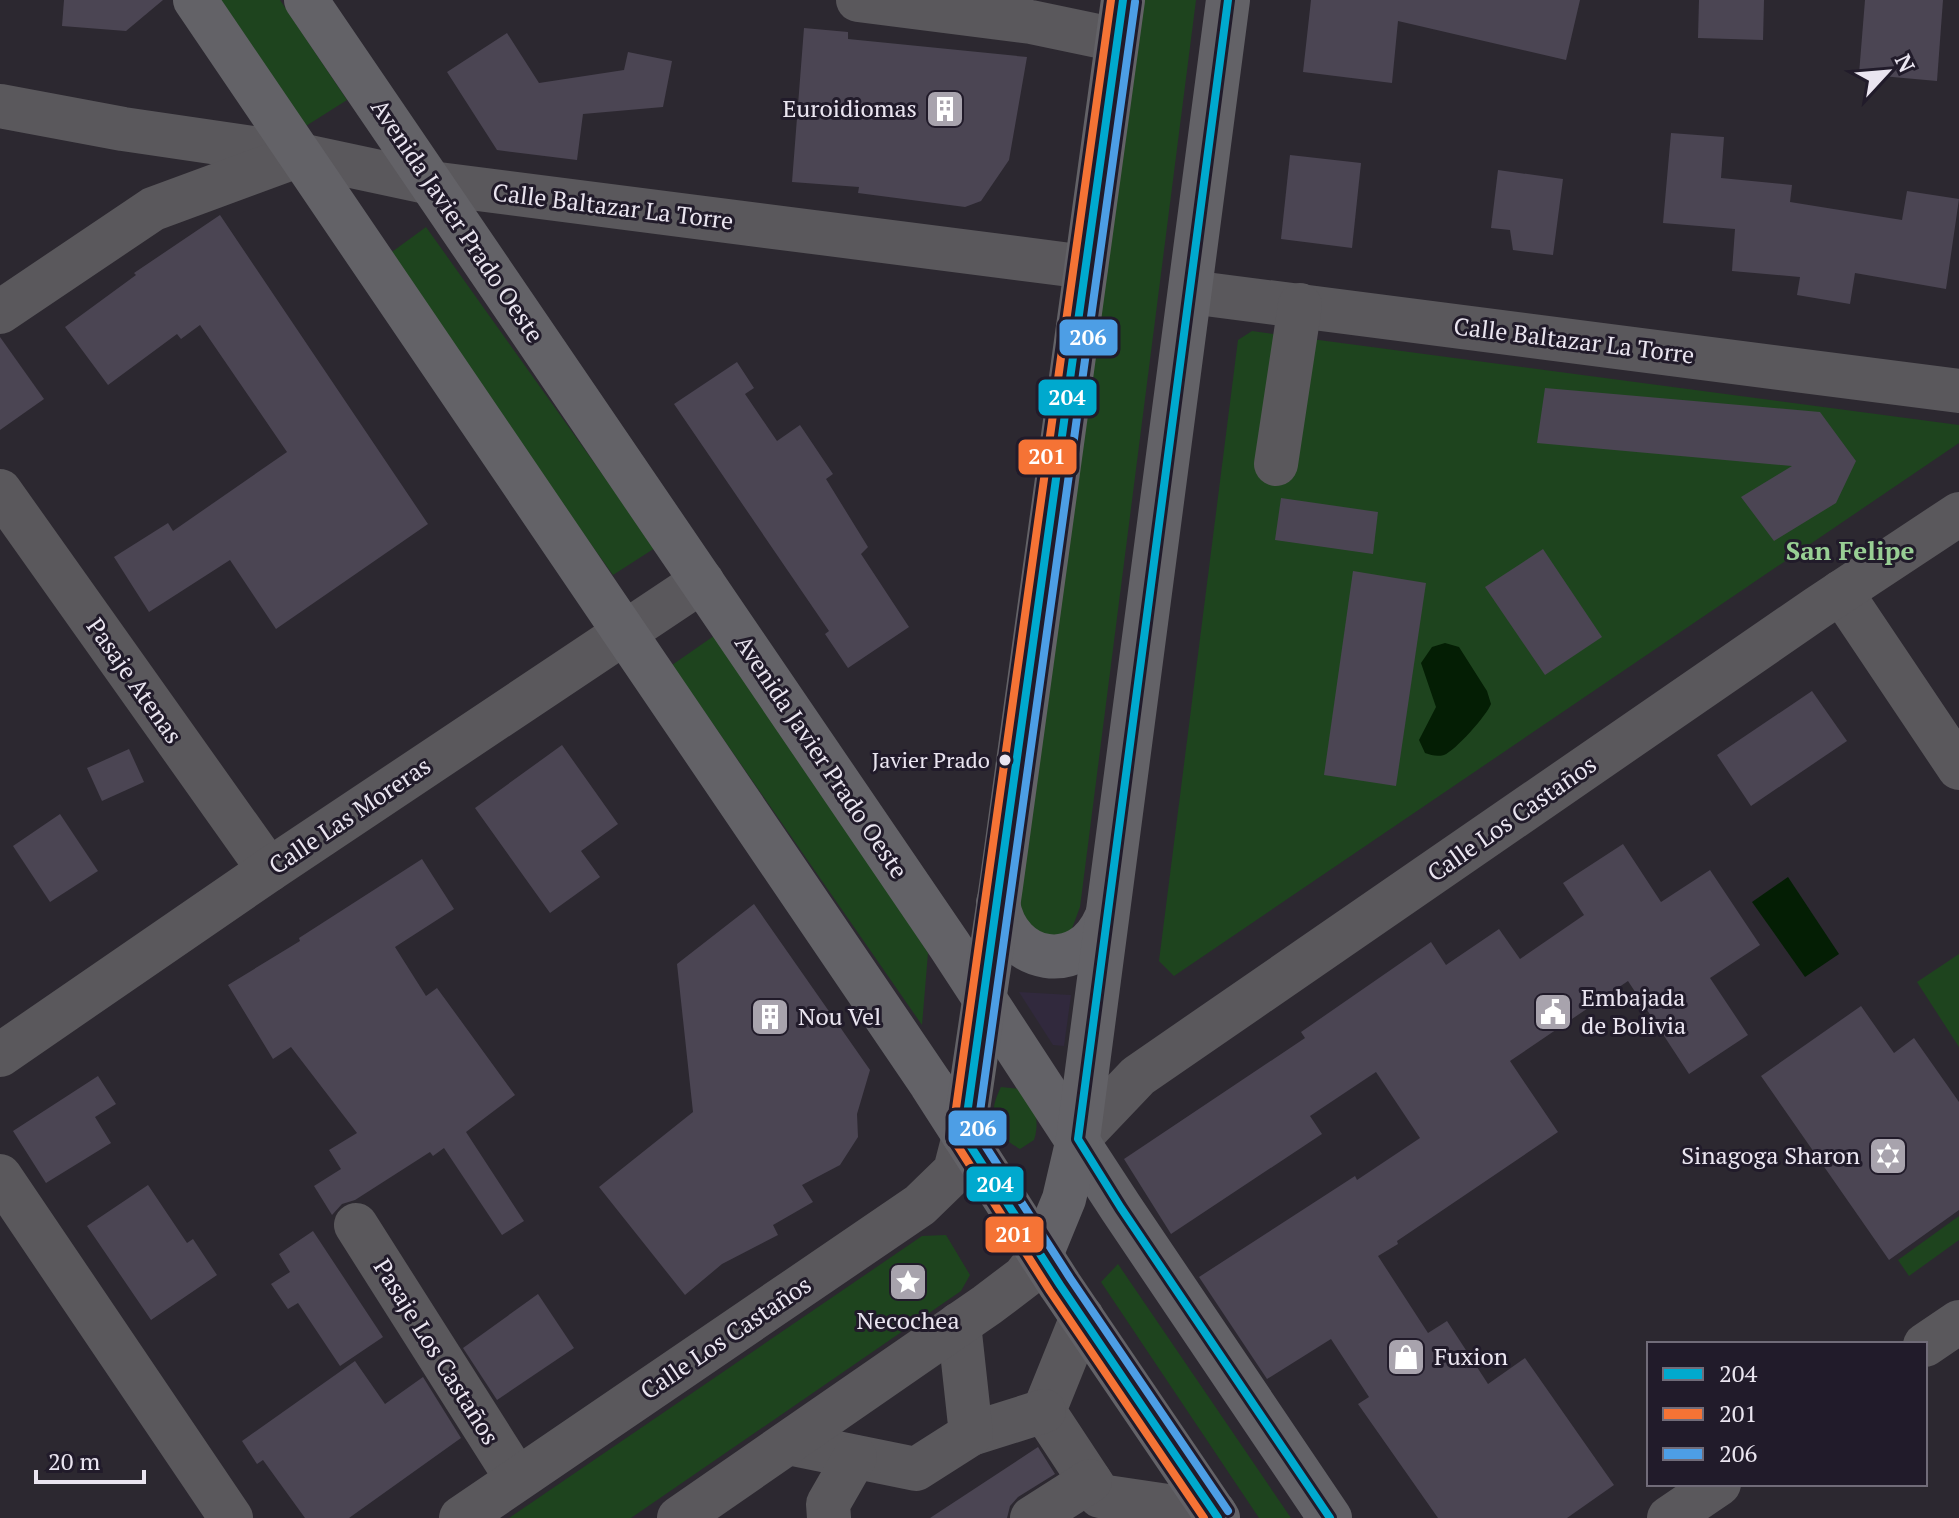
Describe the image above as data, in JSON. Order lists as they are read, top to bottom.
{
  "streets": {
    "main road": ["Avenida Javier Prado Oeste"],
    "street": [
      "Calle Baltazar La Torre",
      "Pasaje Atenas",
      "Calle Las Moreras",
      "Calle Los Castaños",
      "Pasaje Los Castaños"
    ]
  },
  "crossings": [
    ["Calle Baltazar La Torre", "Avenida Javier Prado Oeste"],
    ["Avenida Javier Prado Oeste", "Calle Las Moreras"],
    ["Avenida Javier Prado Oeste", "Calle Los Castaños"],
    ["Pasaje Atenas", "Calle Las Moreras"],
    ["Calle Los Castaños", "Pasaje Los Castaños"]
  ],
  "districts": ["San Felipe"],
  "places": {
    "building": ["Euroidiomas", "Nou Vel"],
    "other": ["Javier Prado"],
    "public building": ["Embajada de Bolivia"],
    "synagogue": ["Sinagoga Sharon"],
    "place": ["Necochea"],
    "shop": ["Fuxion"]
  },
  "lines": ["transit line 204", "transit line 201", "transit line 206"],
  "legend": ["204", "201", "206"],
  "scale_bar": "20 m",
  "north": "top right"
}
